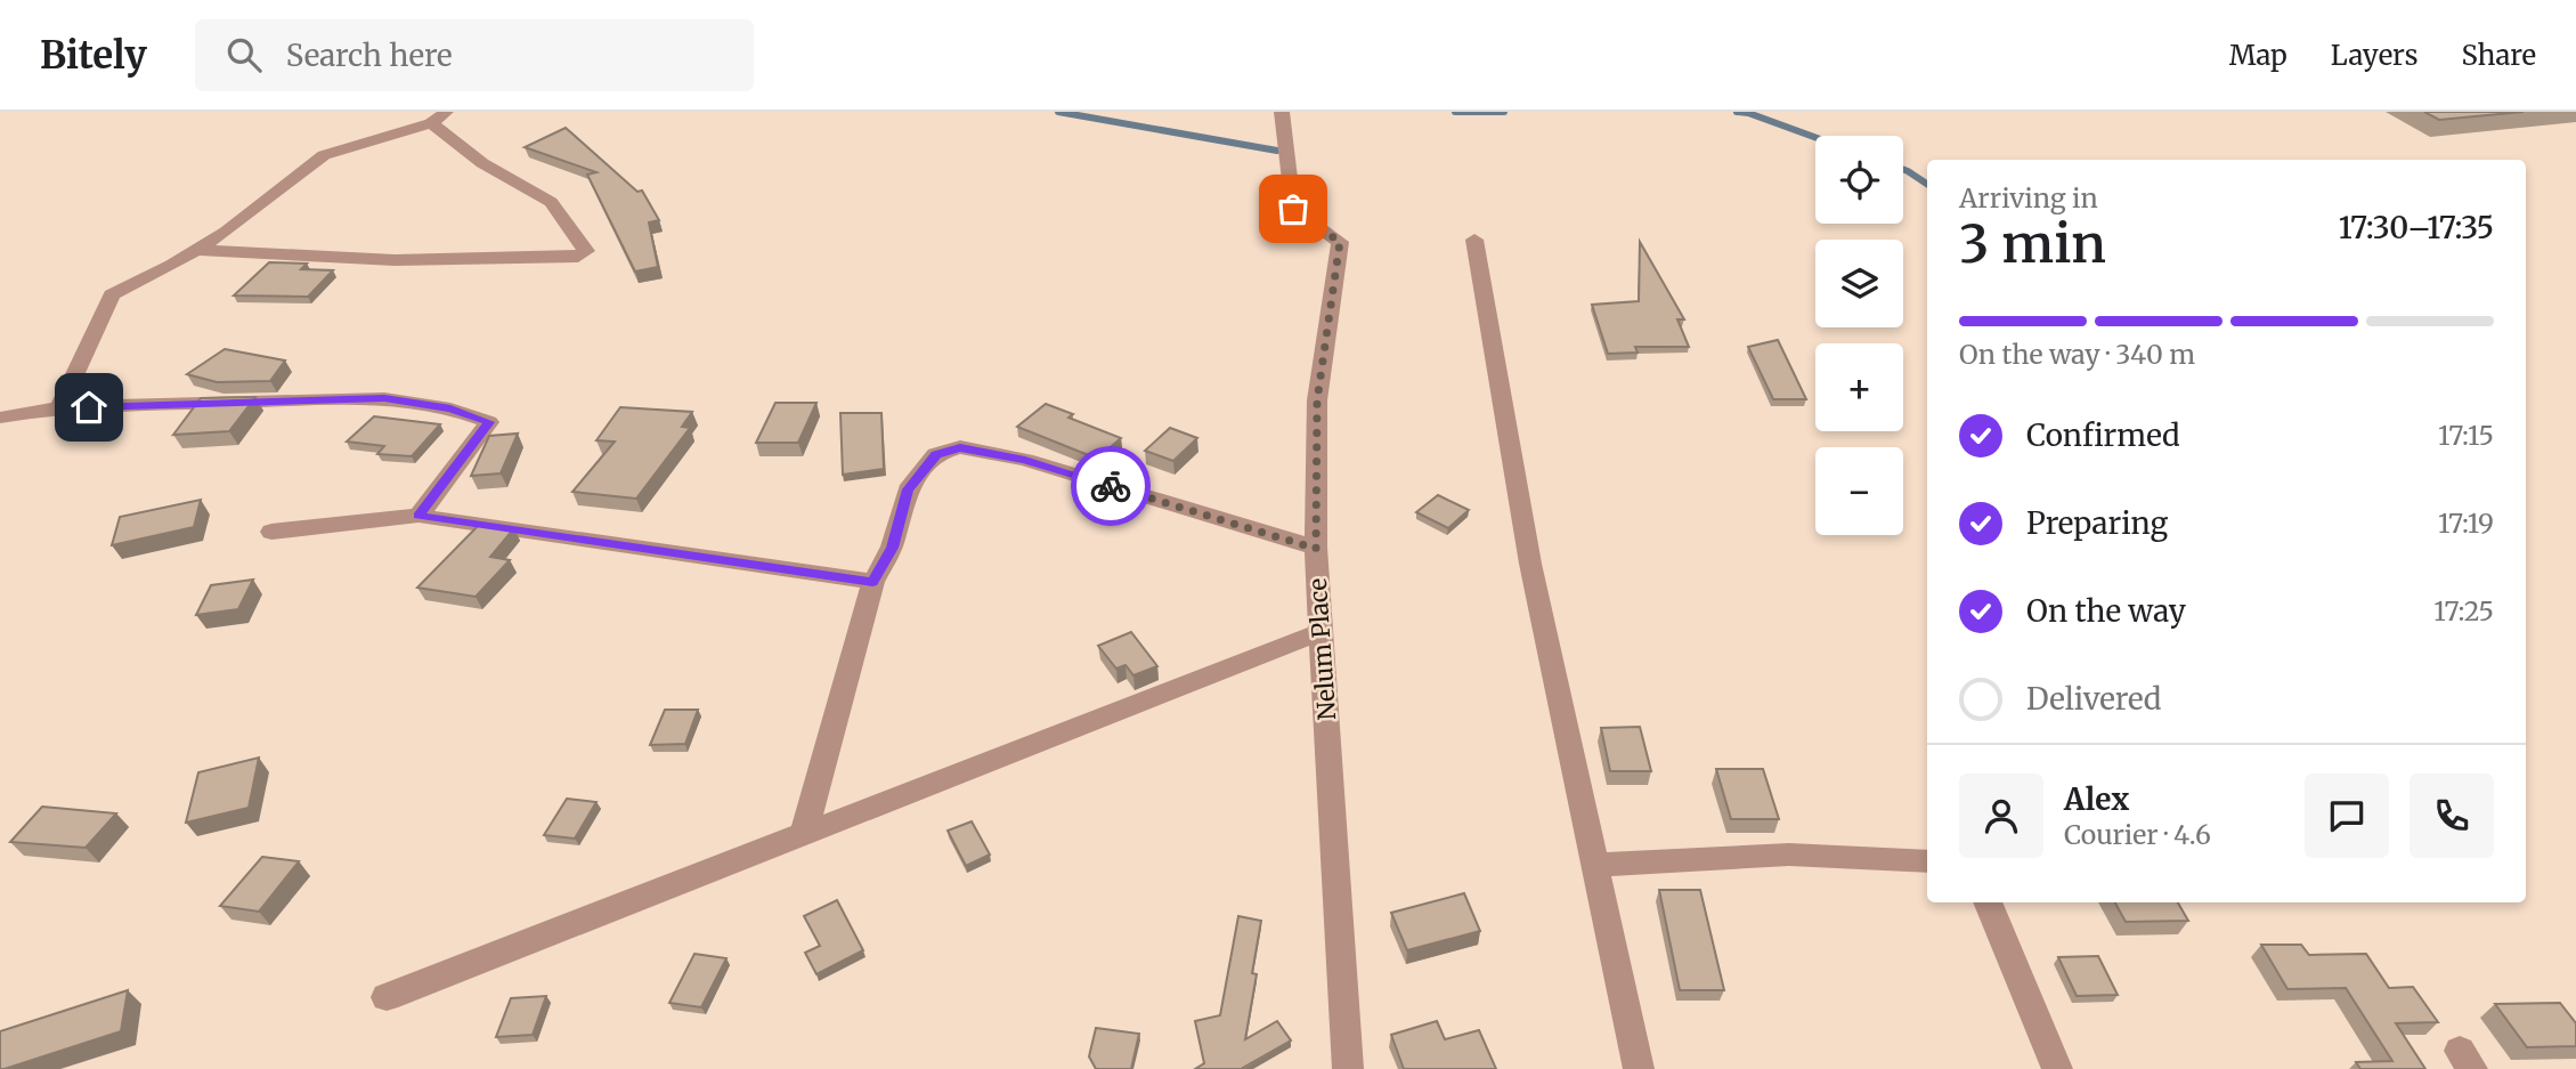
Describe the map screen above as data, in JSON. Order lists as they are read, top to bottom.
{
  "streets": {
    "street": ["Nelum Place"]
  },
  "page": {
    "header": "Bitely",
    "search": "Search here",
    "nav": ["Map", "Layers", "Share"],
    "map_buttons": ["+", "−"],
    "heading": ["3 min", "Arriving in", "17:30–17:35"],
    "panel": ["Alex", "Courier · 4.6"],
    "bar": "On the way · 340 m",
    "list": [
      ["Confirmed", "17:15"],
      ["Preparing", "17:19"],
      ["On the way", "17:25"],
      "Delivered"
    ]
  }
}
